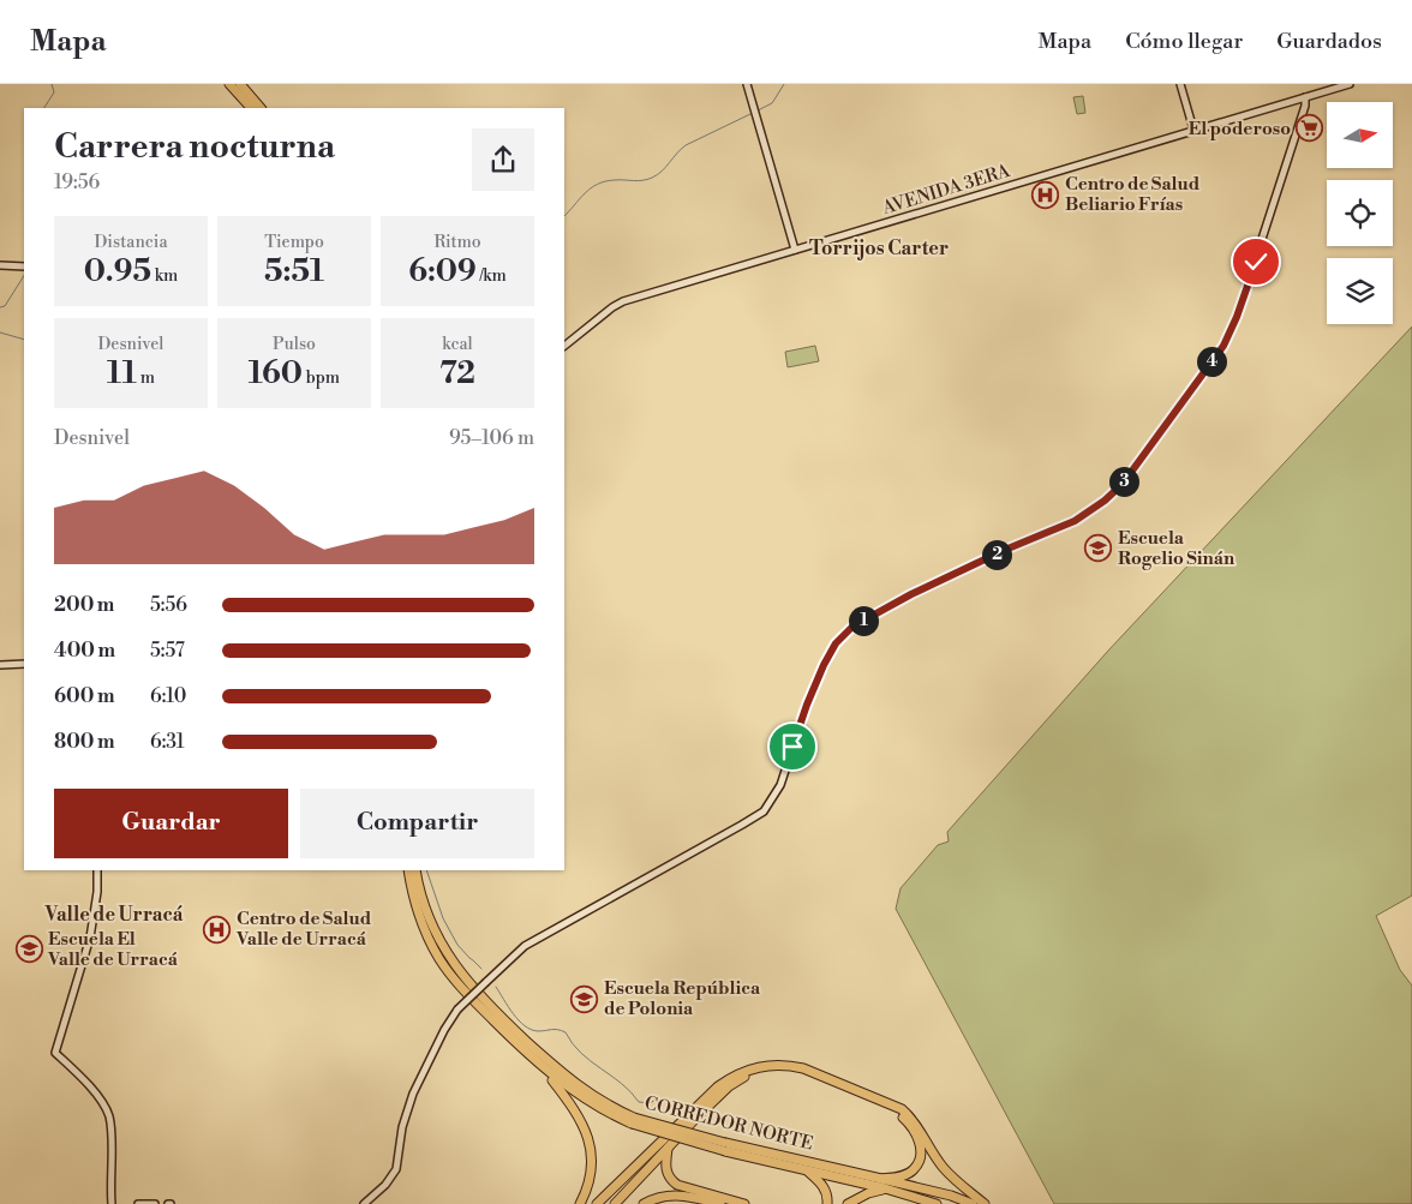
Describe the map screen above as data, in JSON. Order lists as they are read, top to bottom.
{
  "streets": {
    "highway": ["CORREDOR NORTE"],
    "street": ["AVENIDA 3ERA"]
  },
  "districts": ["Torrijos Carter", "Valle de Urracá"],
  "places": {
    "supermarket": ["El poderoso"],
    "hospital": ["Centro de Salud Beliario Frías", "Centro de Salud Valle de Urracá"],
    "school or university": ["Escuela Rogelio Sinán", "Escuela El Valle de Urracá", "Escuela República de Polonia"]
  },
  "north": "right",
  "page": {
    "header": "Mapa",
    "nav": ["Mapa", "Cómo llegar", "Guardados"],
    "heading": ["Carrera nocturna", "19:56"],
    "stats": [
      ["Distancia", "0.95 km"],
      ["Tiempo", "5:51"],
      ["Ritmo", "6:09 /km"],
      ["Desnivel", "11 m"],
      ["Pulso", "160 bpm"],
      ["kcal", "72"]
    ],
    "pins": [
      "4",
      "3",
      "2",
      "1"
    ],
    "chart": ["Desnivel", "95–106 m"],
    "list": [
      {
        "name": "200 m",
        "note": "5:56"
      },
      {
        "name": "400 m",
        "note": "5:57"
      },
      {
        "name": "600 m",
        "note": "6:10"
      },
      {
        "name": "800 m",
        "note": "6:31"
      }
    ],
    "buttons": ["Guardar", "Compartir"]
  }
}
